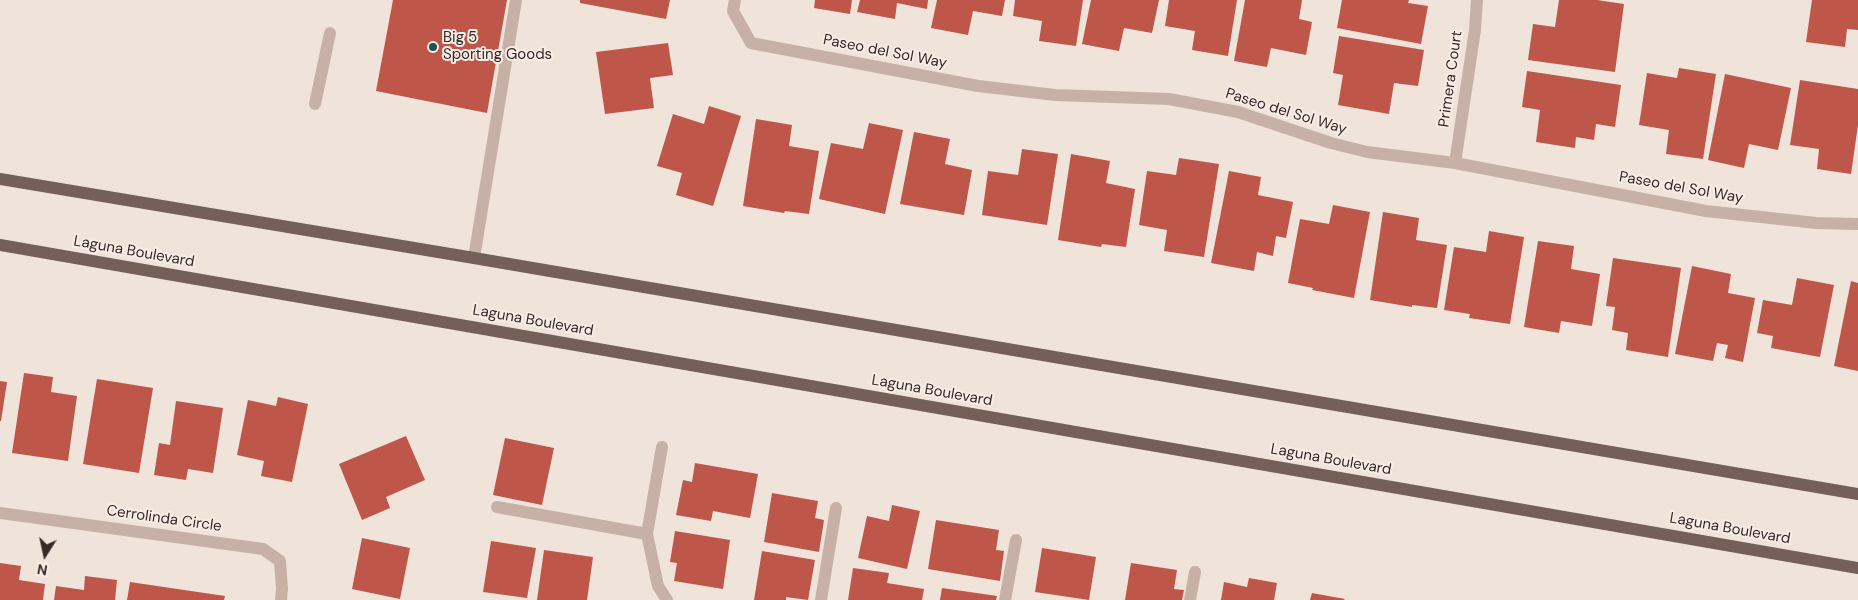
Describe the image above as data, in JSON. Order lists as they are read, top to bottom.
{
  "streets": {
    "main road": ["Laguna Boulevard"],
    "street": ["Paseo del Sol Way", "Primera Court", "Cerrolinda Circle"]
  },
  "crossings": [
    ["Paseo del Sol Way", "Primera Court"]
  ],
  "places": ["Big 5 Sporting Goods"],
  "north": "bottom"
}
